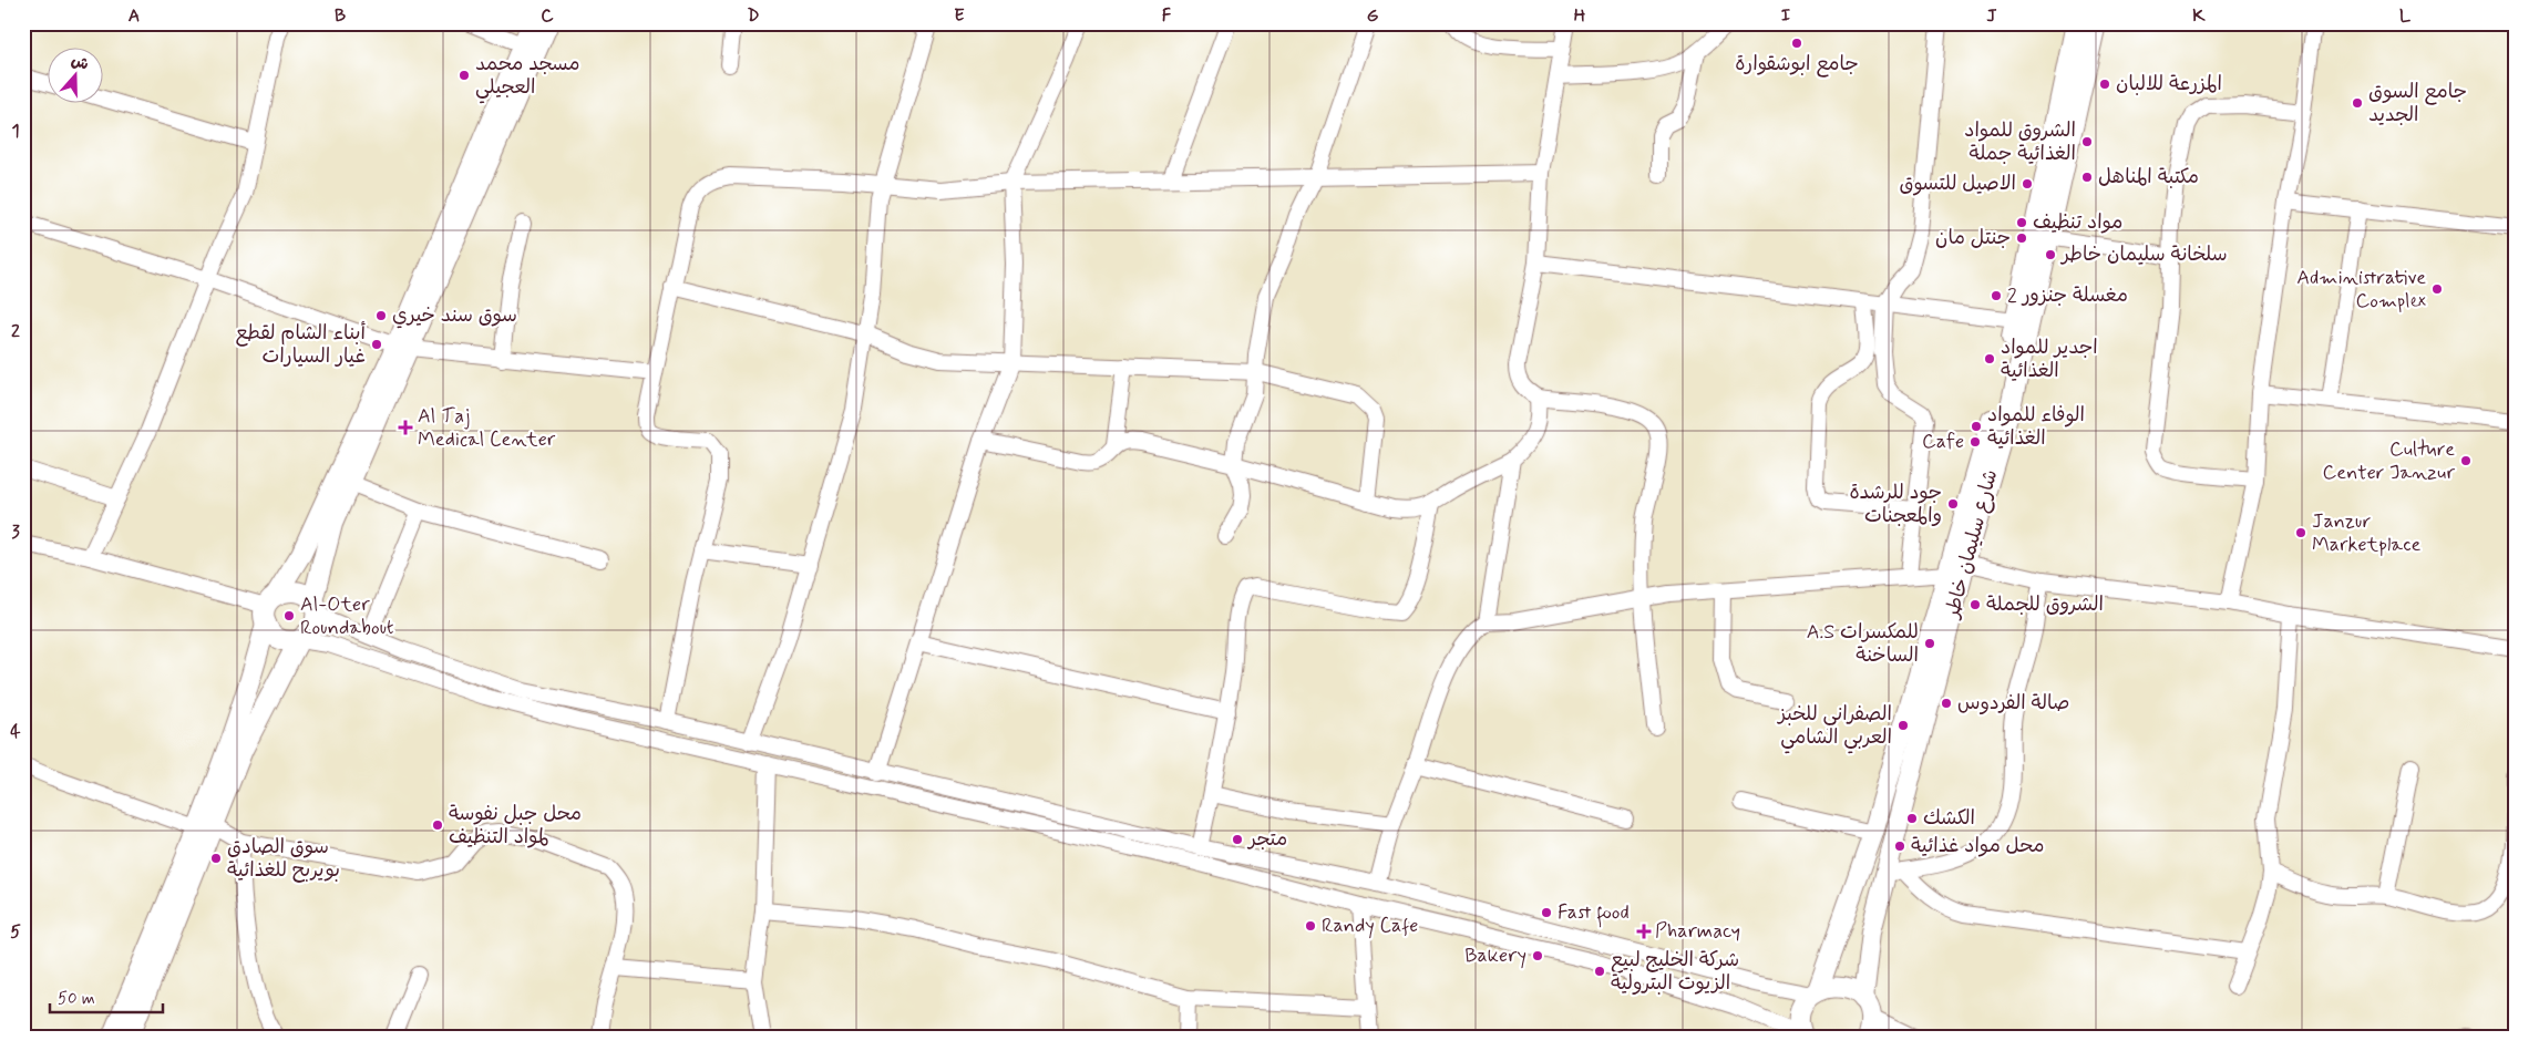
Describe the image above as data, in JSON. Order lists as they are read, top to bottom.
{
  "streets": {
    "main road": ["شارع سليمان خاطر"]
  },
  "places": {
    "other": [
      "جامع ابوشقوارة",
      "مسجد محمد العجيلي",
      "المزرعة للالبان",
      "جامع السوق الجديد",
      "الشروق للمواد الغذائية جملة",
      "مكتبة المناهل",
      "الاصيل للتسوق",
      "مواد تنظيف",
      "جنتل مان",
      "سلخانة سليمان خاطر",
      "Administrative Complex",
      "مغسلة جنزور 2",
      "سوق سند خيري",
      "أبناء الشام لقطع غيار السيارات",
      "اجدير للمواد الغذائية",
      "الوفاء للمواد الغذائية",
      "Cafe",
      "Culture Center Janzur",
      "جود للرشدة والمعجنات",
      "Janzur Marketplace",
      "الشروق للجملة",
      "Al-Oter Roundabout",
      "A.S للمكسرات الساخنة",
      "صالة الفردوس",
      "الصفراني للخبز العربي الشامي",
      "الكشك",
      "محل جبل نفوسة لمواد التنظيف",
      "متجر",
      "محل مواد غذائية",
      "سوق الصادق بويربح للغذائية",
      "Fast food",
      "Randy Cafe",
      "Bakery",
      "شركة الخليج لبيع الزيوت البترولية"
    ],
    "health": ["Al Taj Medical Center", "Pharmacy"]
  },
  "scale_bar": "50 m",
  "north": "top",
  "grid": {
    "columns": [
      "A",
      "B",
      "C",
      "D",
      "E",
      "F",
      "G",
      "H",
      "I",
      "J",
      "K",
      "L"
    ],
    "rows": [
      "1",
      "2",
      "3",
      "4",
      "5"
    ]
  }
}
